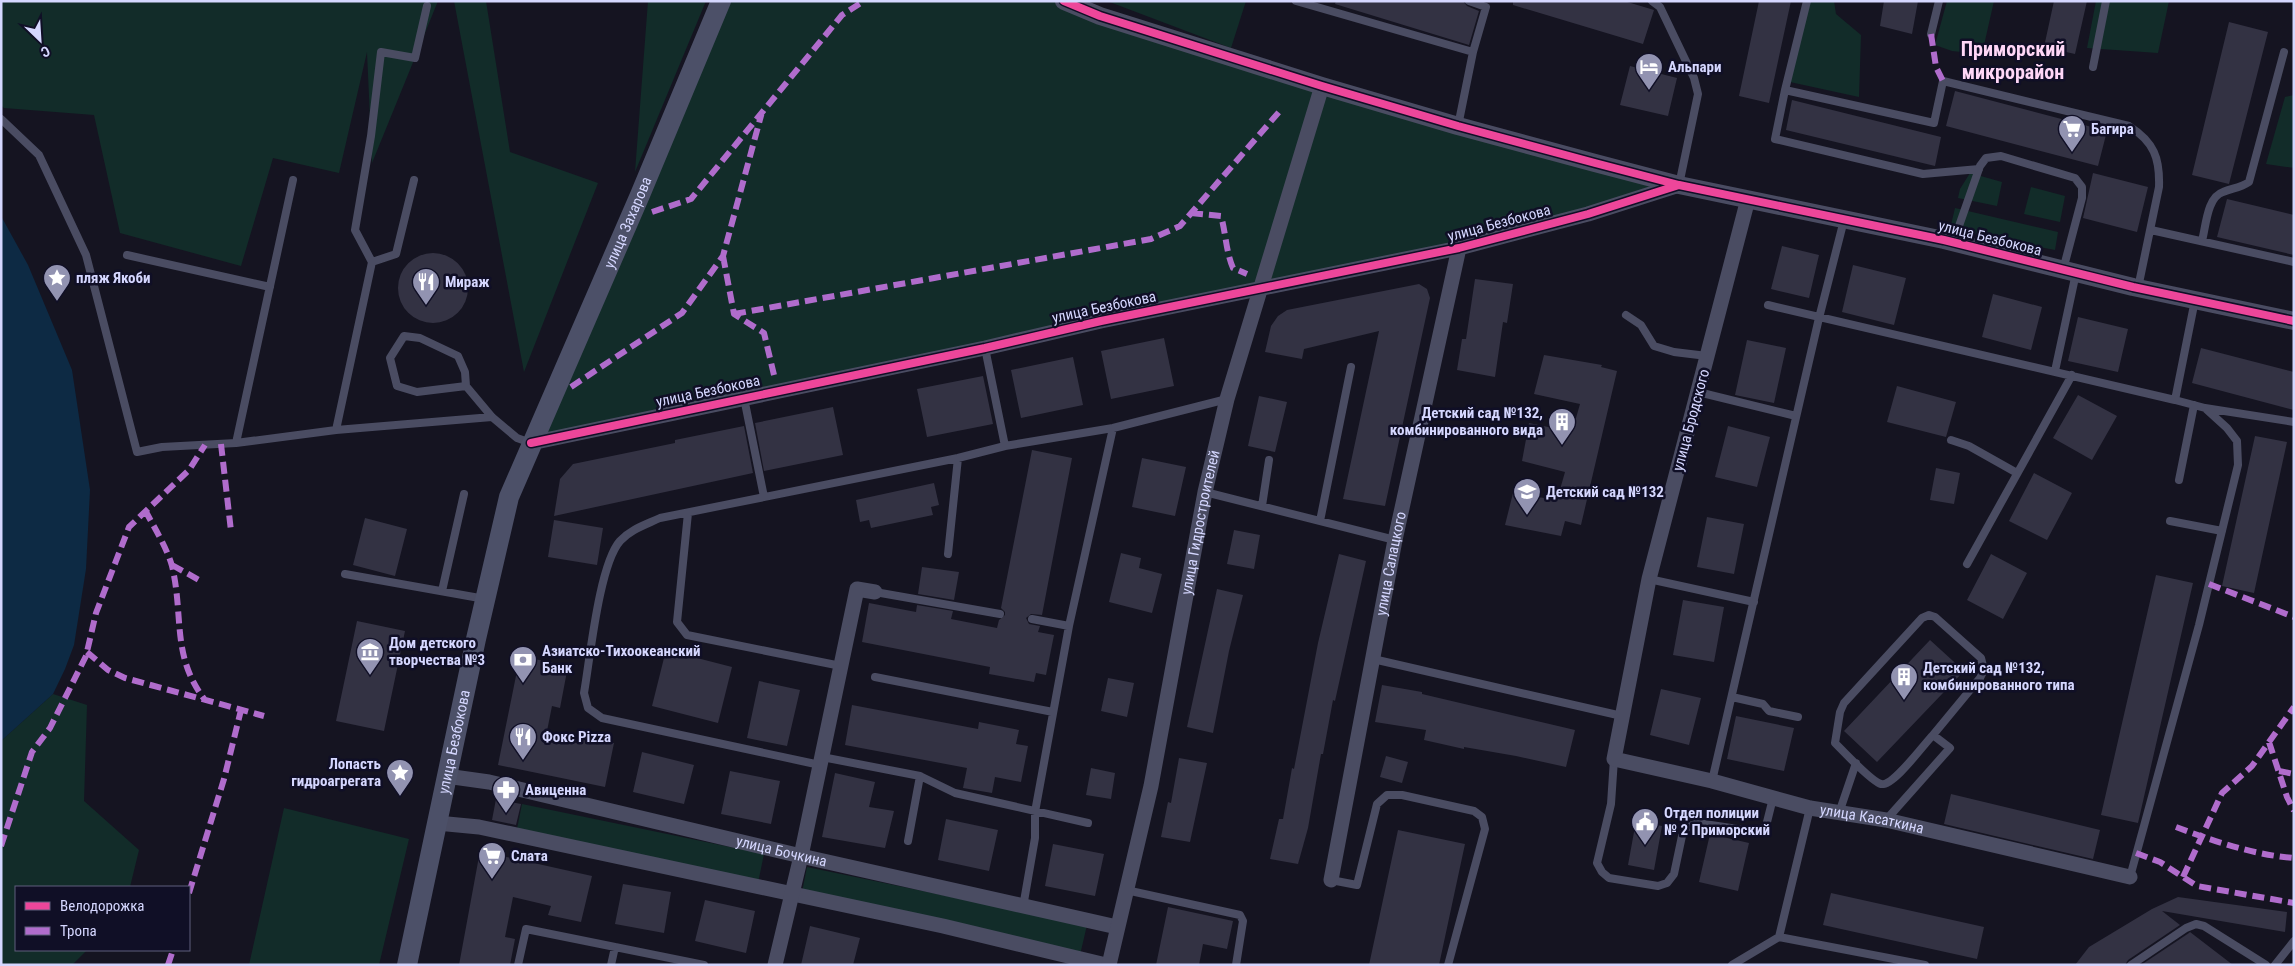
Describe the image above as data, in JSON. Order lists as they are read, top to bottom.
{
  "streets": {
    "main road": ["улица Захарова", "улица Безбокова"],
    "street": [
      "улица Бродского",
      "улица Гидростроителей",
      "улица Салацкого",
      "улица Касаткина",
      "улица Бочкина"
    ]
  },
  "crossings": [
    ["улица Захарова", "улица Безбокова"],
    ["улица Безбокова", "улица Бродского"],
    ["улица Безбокова", "улица Гидростроителей"],
    ["улица Безбокова", "улица Салацкого"],
    ["улица Безбокова", "улица Бочкина"],
    ["улица Бродского", "улица Касаткина"],
    ["улица Гидростроителей", "улица Бочкина"]
  ],
  "districts": ["Приморский микрорайон"],
  "places": {
    "hotel": ["Альпари"],
    "supermarket": ["Багира", "Слата"],
    "place": ["пляж Якоби", "Лопасть гидроагрегата"],
    "restaurant": ["Мираж", "Фокс Pizza"],
    "building": ["Детский сад №132, комбинированного вида", "Детский сад №132, комбинированного типа"],
    "school or university": ["Детский сад №132"],
    "museum": ["Дом детского творчества №3"],
    "bank": ["Азиатско-Тихоокеанский Банк"],
    "pharmacy": ["Авиценна"],
    "public building": ["Отдел полиции № 2 Приморский"]
  },
  "legend": ["Велодорожка", "Тропа"],
  "north": "bottom right"
}
